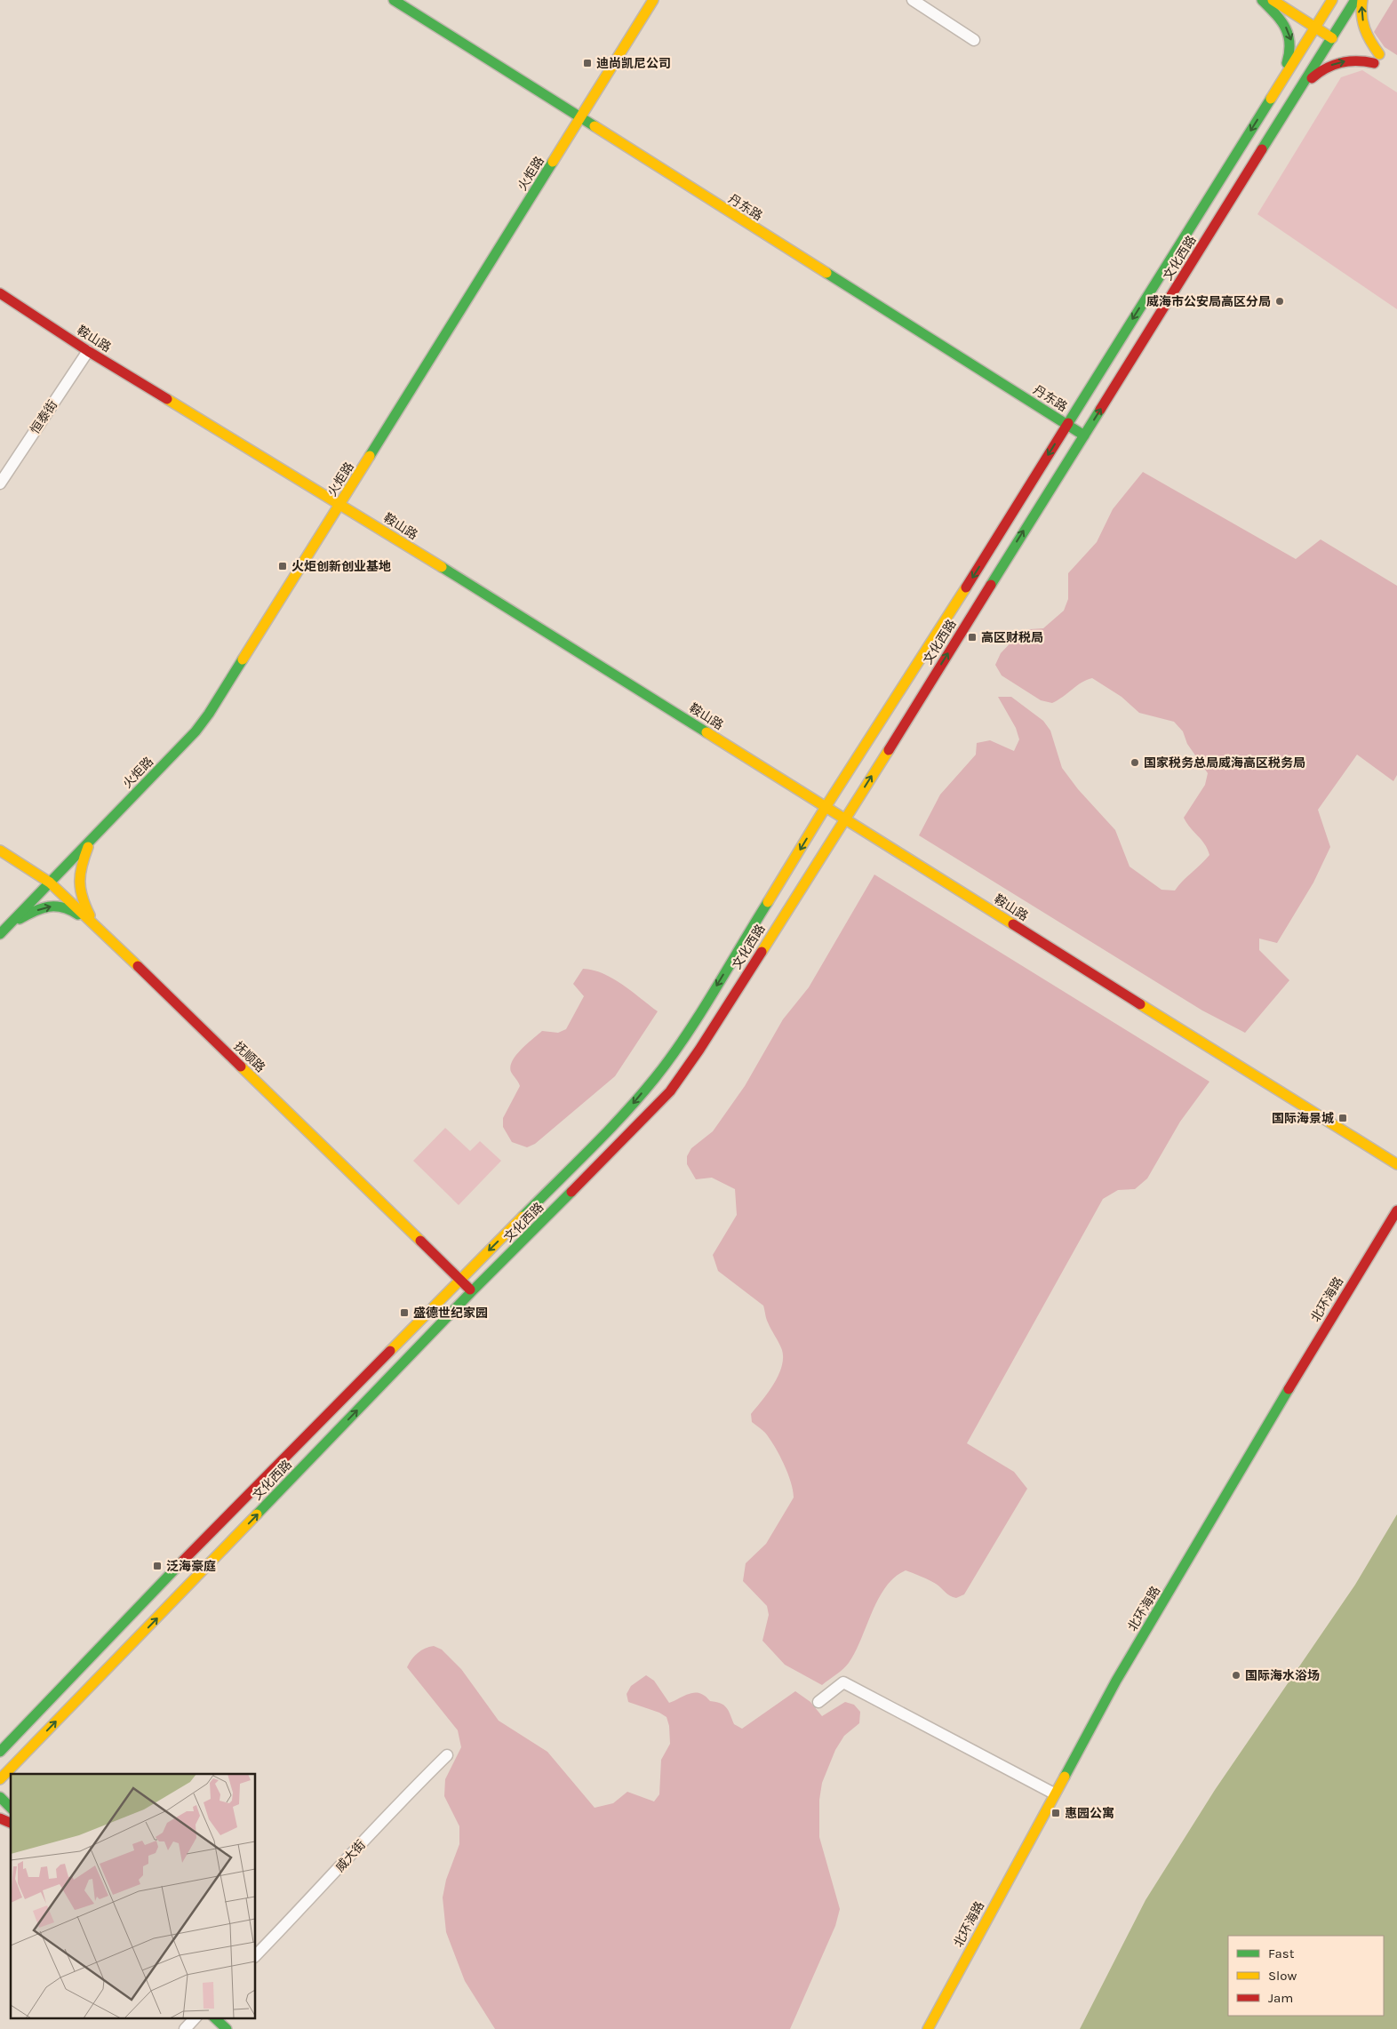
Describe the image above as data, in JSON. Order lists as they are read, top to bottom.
{
  "streets": {
    "main road": [
      "火炬路",
      "丹东路",
      "文化西路",
      "鞍山路",
      "抚顺路",
      "北环海路"
    ],
    "street": ["恒泰街", "威大街"]
  },
  "crossings": [
    ["火炬路", "丹东路"],
    ["火炬路", "鞍山路"],
    ["火炬路", "抚顺路"],
    ["丹东路", "文化西路"],
    ["文化西路", "鞍山路"],
    ["文化西路", "抚顺路"],
    ["鞍山路", "恒泰街"]
  ],
  "places": {
    "transit": [
      "迪尚凯尼公司",
      "火炬创新创业基地",
      "高区财税局",
      "国际海景城",
      "盛德世纪家园",
      "泛海豪庭",
      "惠园公寓"
    ],
    "other": ["威海市公安局高区分局", "国家税务总局威海高区税务局", "国际海水浴场"]
  },
  "legend": ["Fast", "Slow", "Jam"]
}
